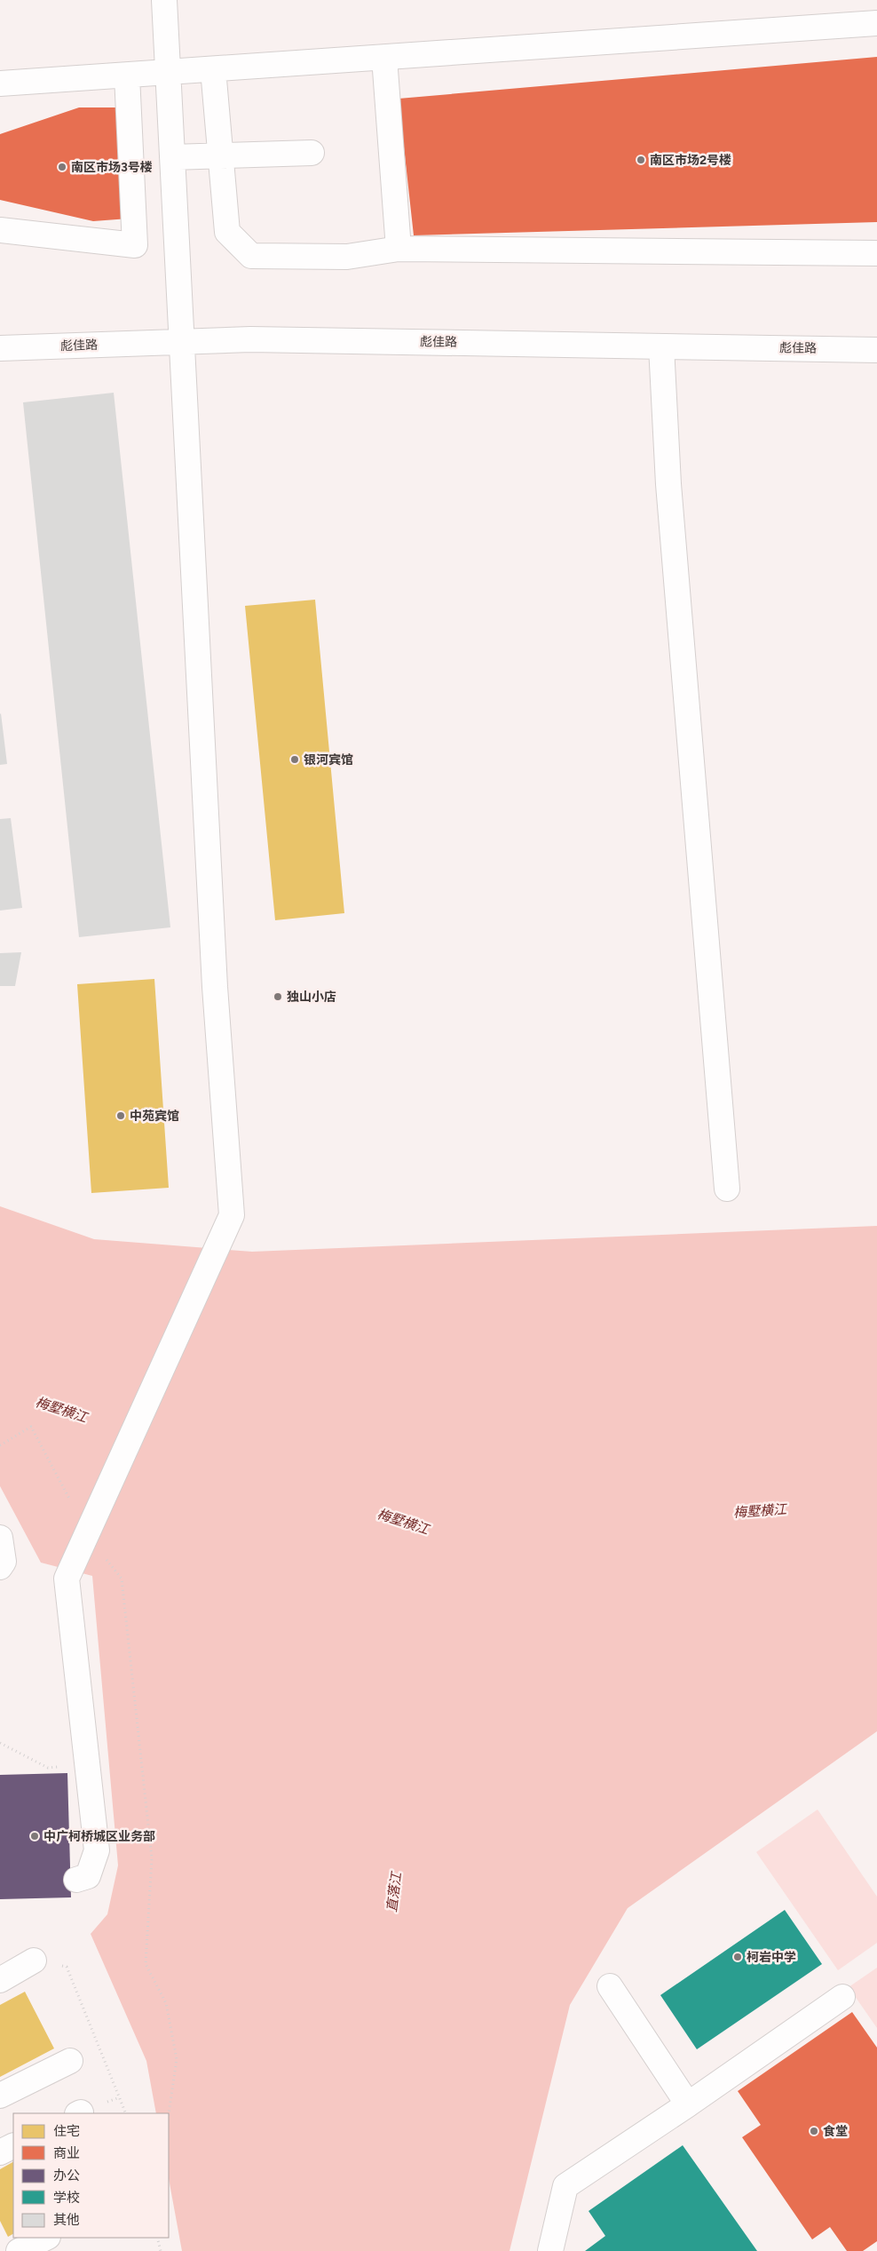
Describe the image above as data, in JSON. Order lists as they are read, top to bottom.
{
  "streets": {
    "street": ["彪佳路"]
  },
  "water": ["梅墅横江", "直落江"],
  "places": [
    "南区市场2号楼",
    "南区市场3号楼",
    "银河宾馆",
    "独山小店",
    "中苑宾馆",
    "中广柯桥城区业务部",
    "柯岩中学",
    "食堂"
  ],
  "legend": [
    "住宅",
    "商业",
    "办公",
    "学校",
    "其他"
  ]
}
